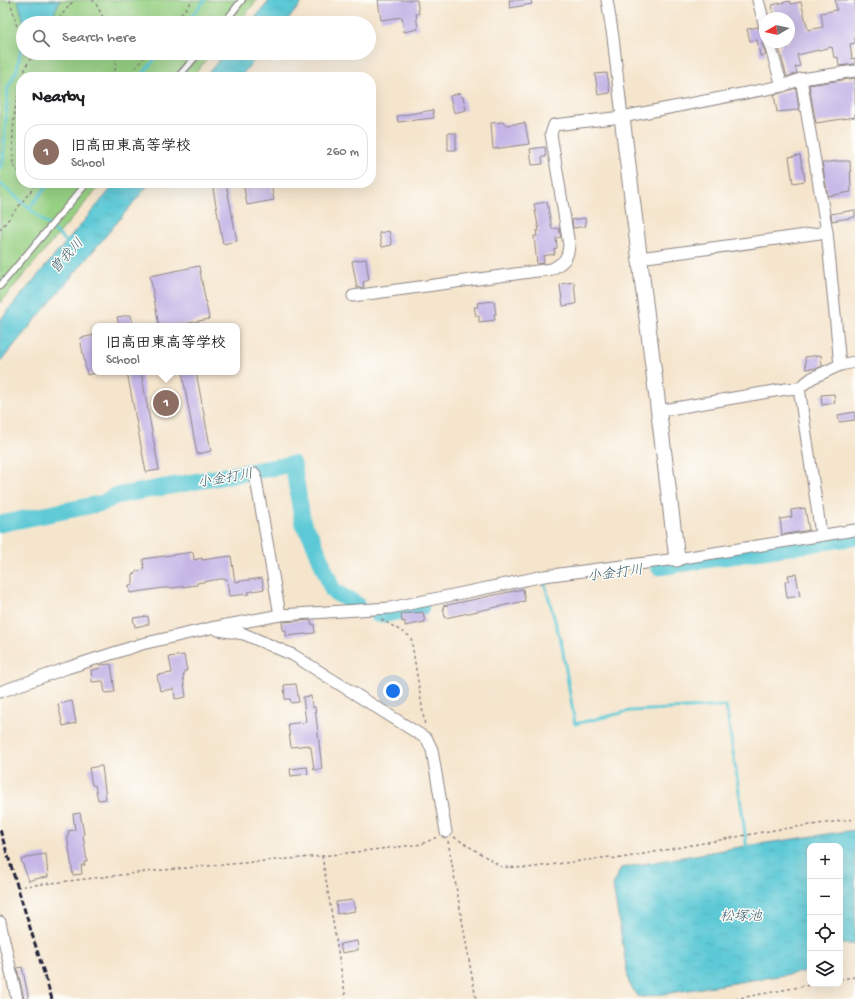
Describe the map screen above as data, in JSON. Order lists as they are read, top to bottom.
{
  "water": ["曽我川", "小金打川", "松塚池"],
  "north": "left",
  "page": {
    "search": "Search here",
    "heading": "Nearby",
    "list": [
      {
        "mark": "1",
        "name": "旧高田東高等学校",
        "note": "School",
        "value": "260 m"
      }
    ],
    "popup": ["旧高田東高等学校", "School"],
    "pins": "1",
    "map_buttons": ["+", "−"]
  }
}
